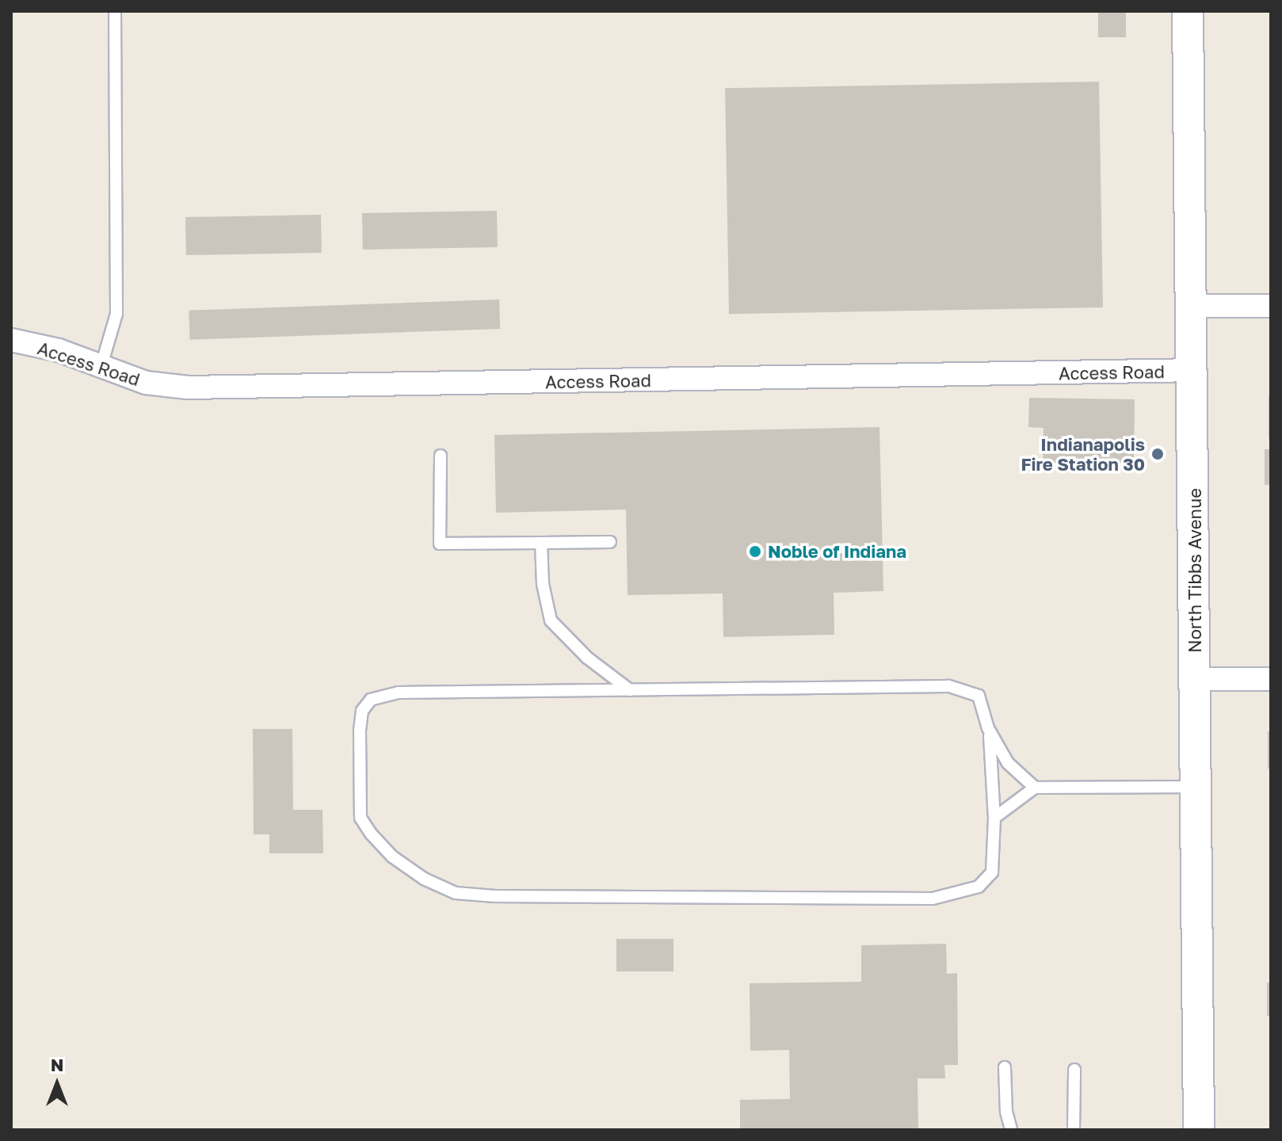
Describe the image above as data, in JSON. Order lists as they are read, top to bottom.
{
  "streets": {
    "street": ["Access Road", "North Tibbs Avenue"]
  },
  "crossings": [
    ["Access Road", "North Tibbs Avenue"]
  ],
  "places": ["Indianapolis Fire Station 30", "Noble of Indiana"],
  "north": "top"
}
